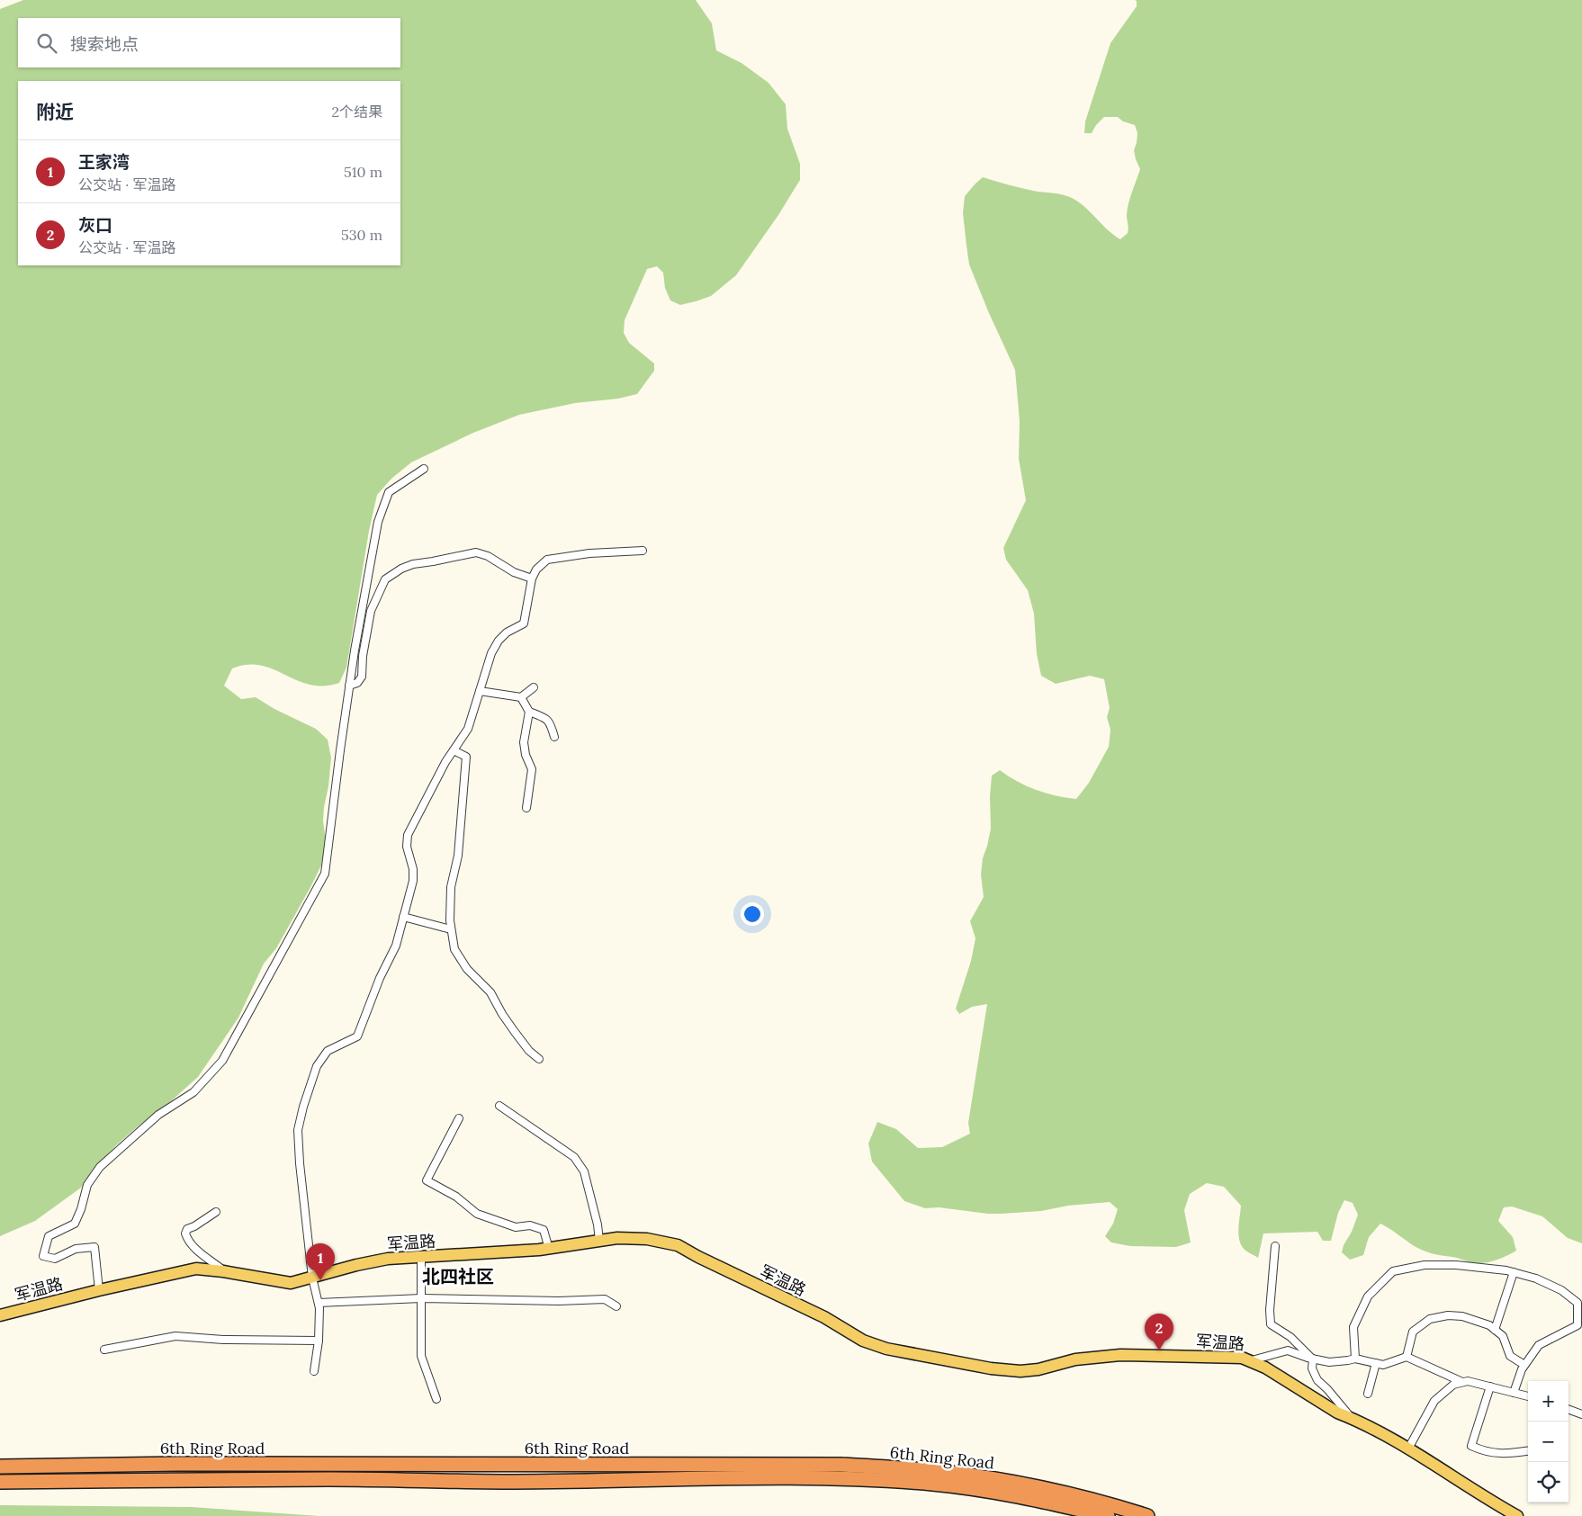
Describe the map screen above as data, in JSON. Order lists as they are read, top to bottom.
{
  "streets": {
    "highway": ["6th Ring Road"],
    "main road": ["军温路"]
  },
  "districts": ["北四社区"],
  "page": {
    "search": "搜索地点",
    "heading": ["附近", "2个结果"],
    "list": [
      {
        "mark": "1",
        "name": "王家湾",
        "note": "公交站 · 军温路",
        "value": "510 m"
      },
      {
        "mark": "2",
        "name": "灰口",
        "note": "公交站 · 军温路",
        "value": "530 m"
      }
    ],
    "pins": ["1", "2"],
    "map_buttons": ["+", "−"]
  }
}
